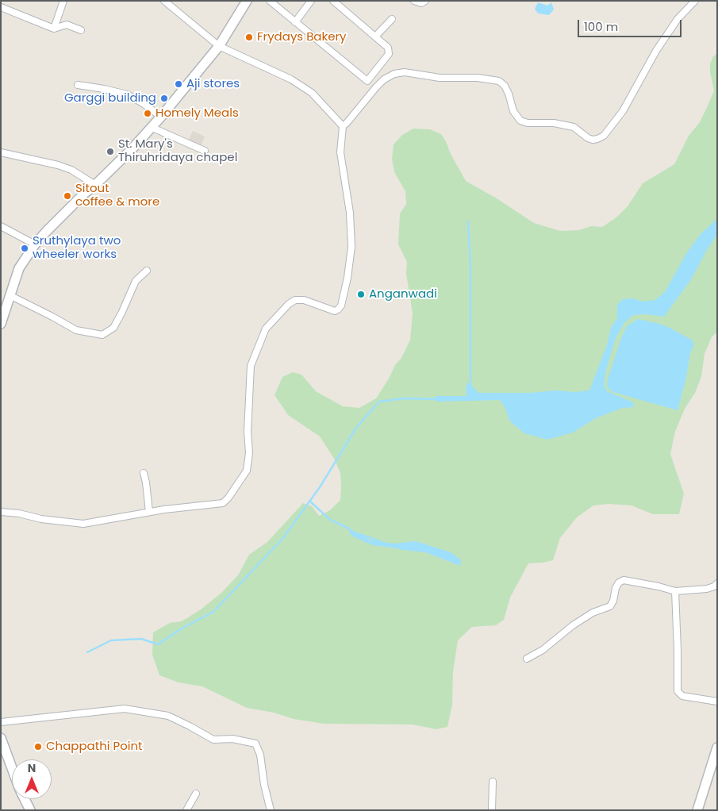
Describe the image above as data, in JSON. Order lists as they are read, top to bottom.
{
  "places": [
    "Frydays Bakery",
    "Aji stores",
    "Garggi building",
    "Homely Meals",
    "St. Mary's Thiruhridaya chapel",
    "Sitout coffee & more",
    "Sruthylaya two wheeler works",
    "Anganwadi",
    "Chappathi Point"
  ],
  "scale_bar": "100 m",
  "north": "top"
}
